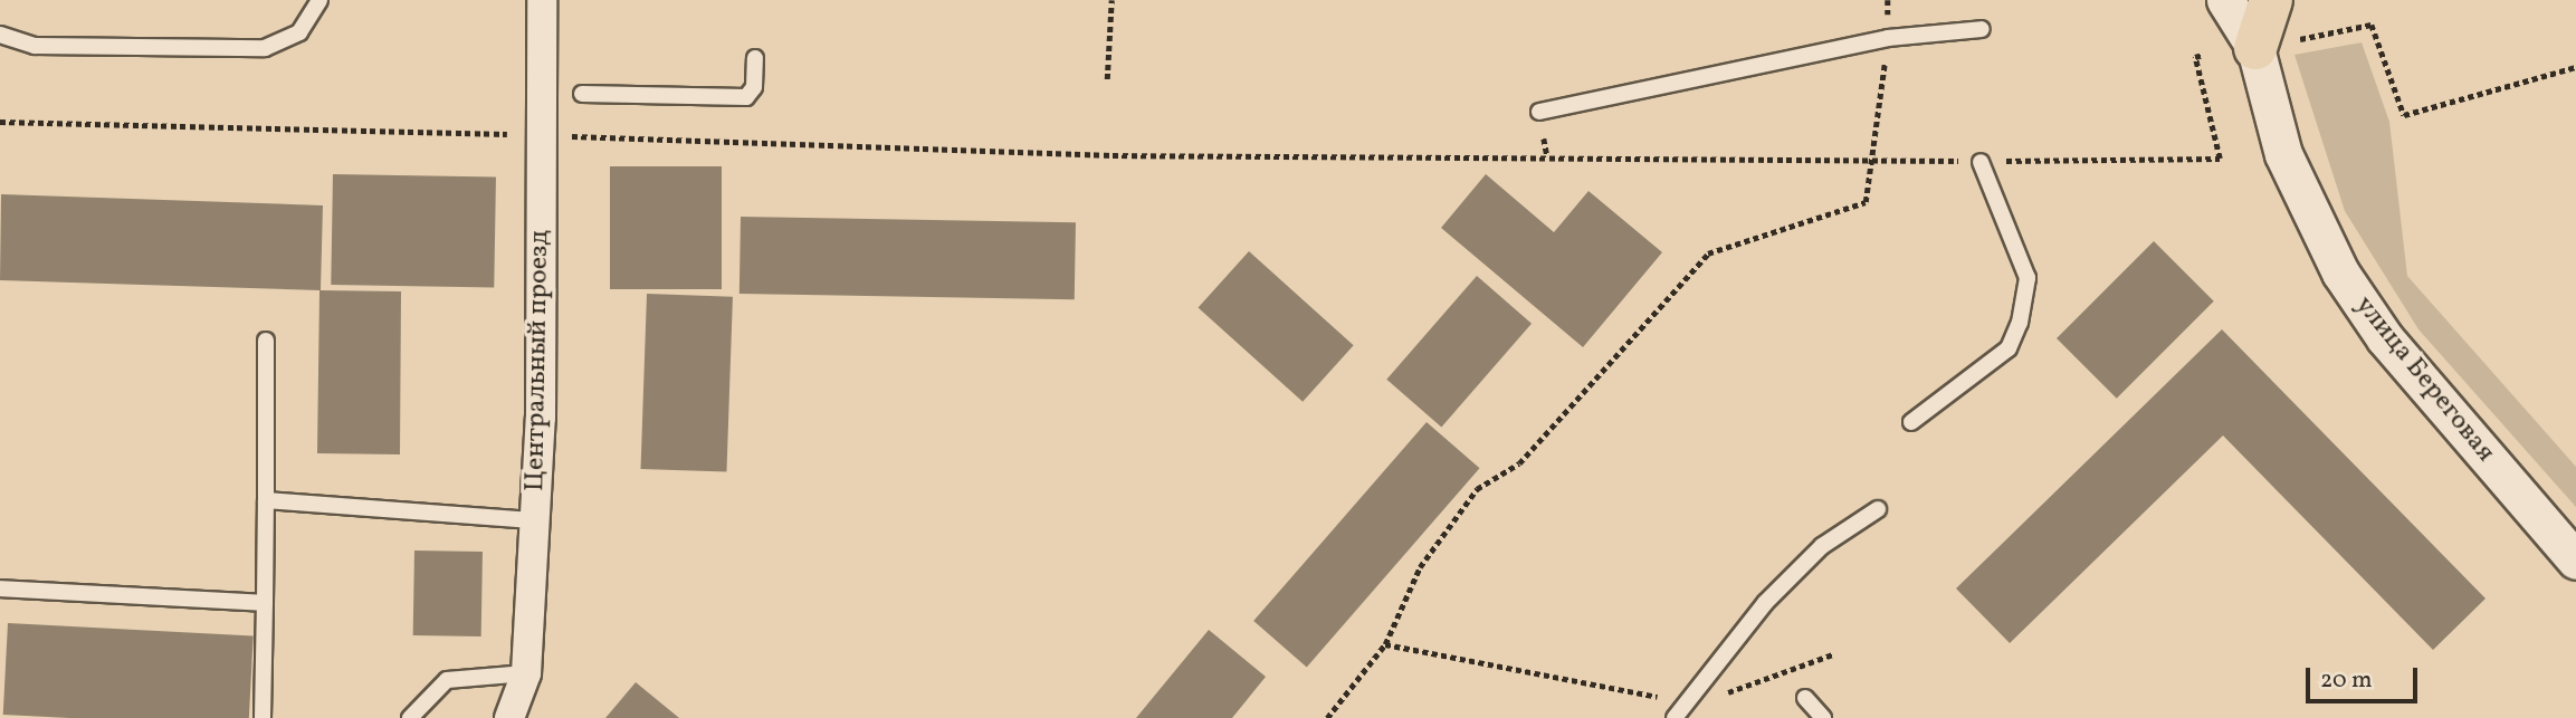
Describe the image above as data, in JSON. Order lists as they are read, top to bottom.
{
  "streets": {
    "street": ["Центральный проезд", "улица Береговая"]
  },
  "scale_bar": "20 m"
}
